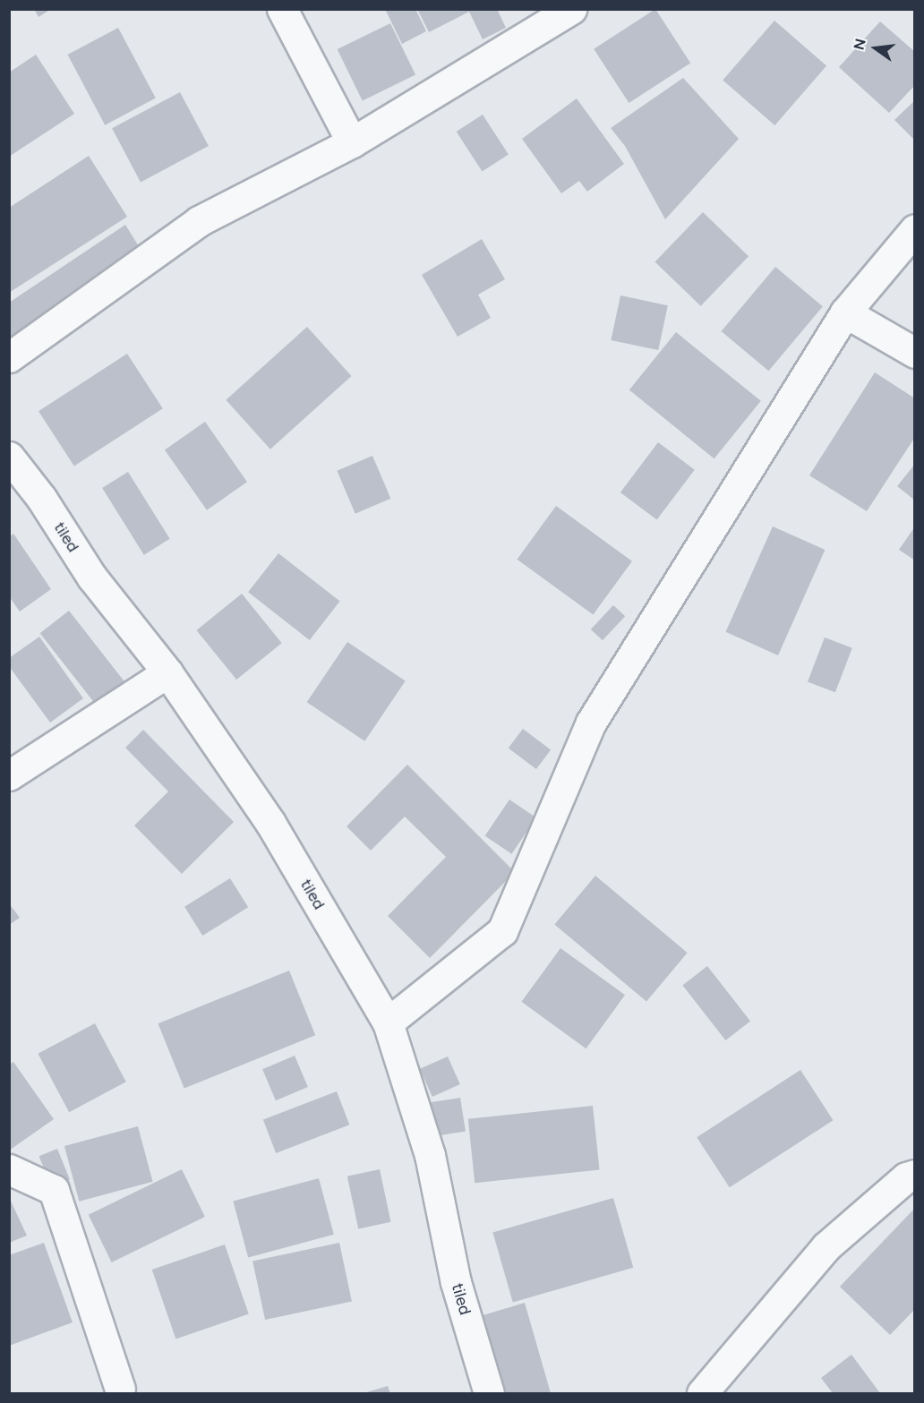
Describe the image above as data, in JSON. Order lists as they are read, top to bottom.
{
  "streets": {
    "street": ["tiled"]
  },
  "north": "left"
}
